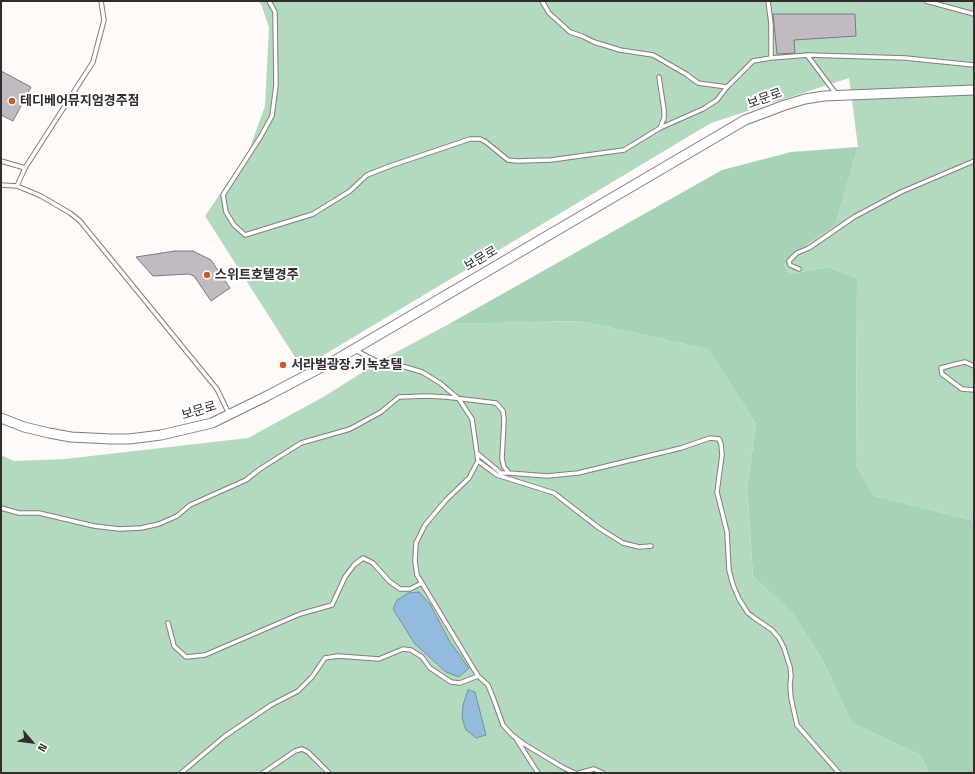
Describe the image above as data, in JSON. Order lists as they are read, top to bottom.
{
  "streets": {
    "street": ["보문로"]
  },
  "places": ["테디베어뮤지엄경주점", "스위트호텔경주", "서라벌광장.키녹호텔"],
  "north": "bottom right"
}
